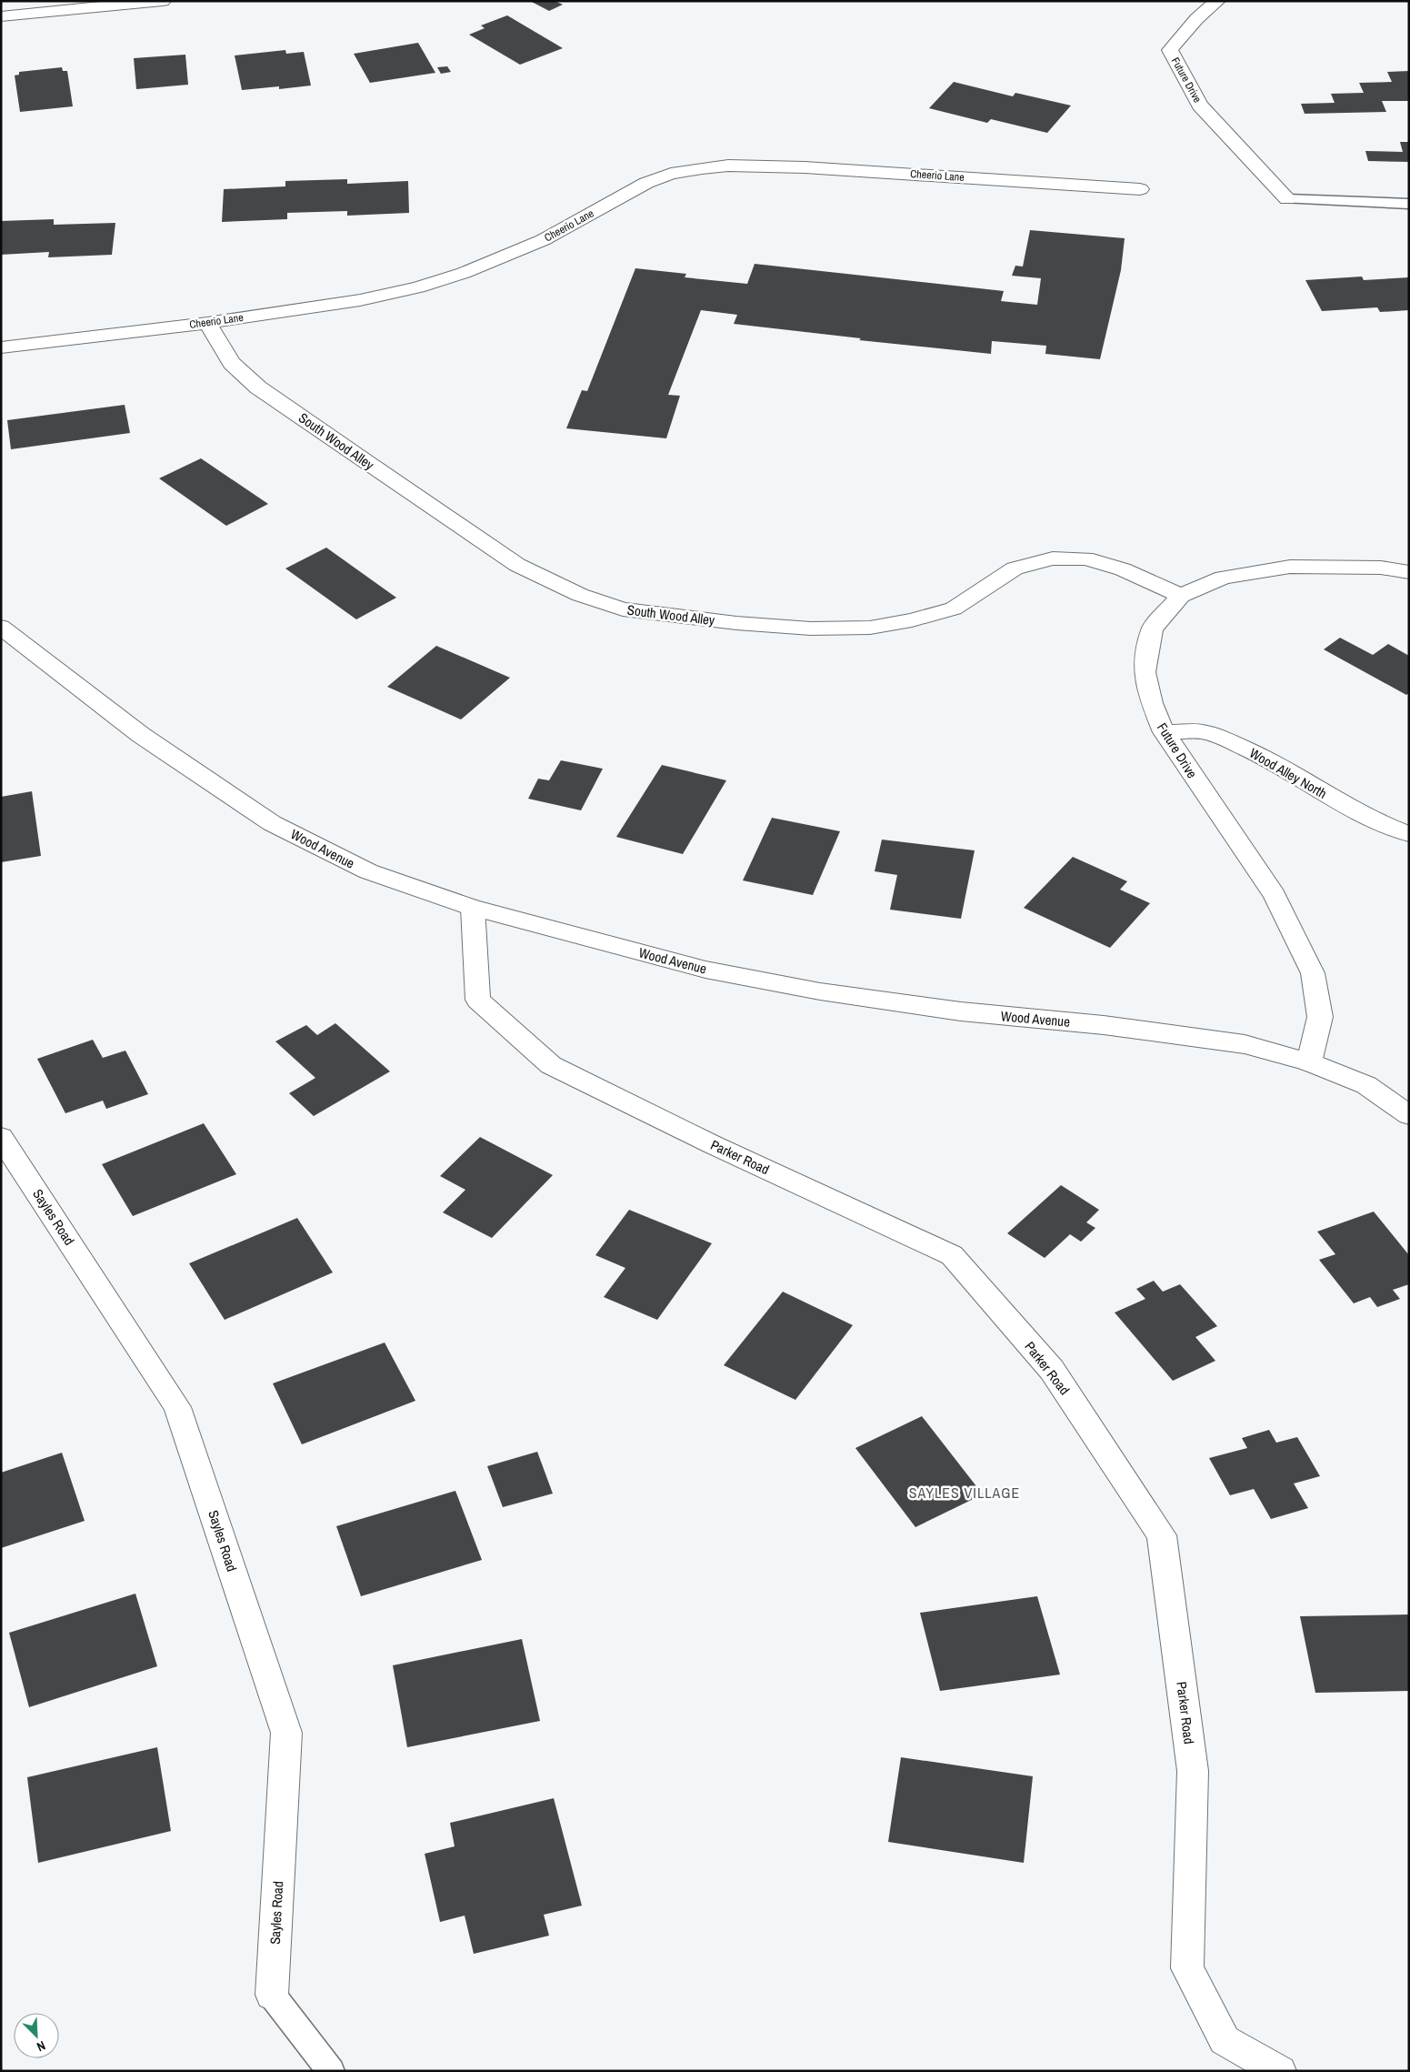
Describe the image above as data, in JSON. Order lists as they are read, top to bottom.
{
  "streets": {
    "street": [
      "Future Drive",
      "Cheerio Lane",
      "South Wood Alley",
      "Wood Alley North",
      "Wood Avenue",
      "Parker Road",
      "Sayles Road"
    ]
  },
  "crossings": [
    ["Future Drive", "South Wood Alley"],
    ["Future Drive", "Wood Alley North"],
    ["Future Drive", "Wood Avenue"],
    ["Cheerio Lane", "South Wood Alley"],
    ["Wood Avenue", "Parker Road"]
  ],
  "districts": ["SAYLES VILLAGE"],
  "north": "bottom right"
}
